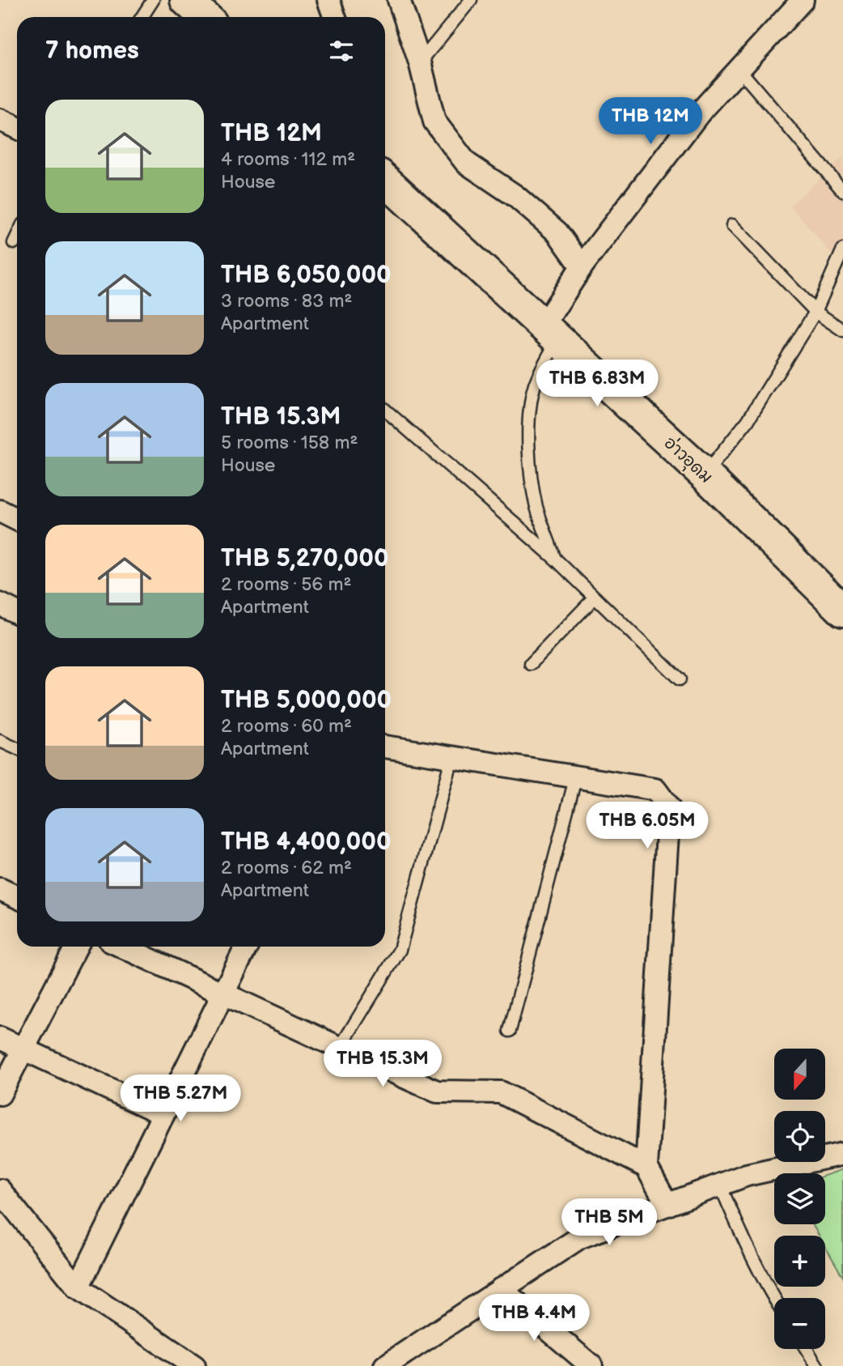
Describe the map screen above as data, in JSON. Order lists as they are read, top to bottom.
{
  "streets": {
    "street": ["อ่าวอุดม"]
  },
  "north": "bottom",
  "page": {
    "heading": "7 homes",
    "list": [
      {
        "name": "THB 12M",
        "note": "4 rooms · 112 m² · House"
      },
      {
        "name": "THB 6,050,000",
        "note": "3 rooms · 83 m² · Apartment"
      },
      {
        "name": "THB 15.3M",
        "note": "5 rooms · 158 m² · House"
      },
      {
        "name": "THB 5,270,000",
        "note": "2 rooms · 56 m² · Apartment"
      },
      {
        "name": "THB 5,000,000",
        "note": "2 rooms · 60 m² · Apartment"
      },
      {
        "name": "THB 4,400,000",
        "note": "2 rooms · 62 m² · Apartment"
      }
    ],
    "price": [
      "THB 12M",
      "THB 6.83M",
      "THB 6.05M",
      "THB 15.3M",
      "THB 5.27M",
      "THB 5M",
      "THB 4.4M"
    ],
    "map_buttons": ["+", "−"]
  }
}
